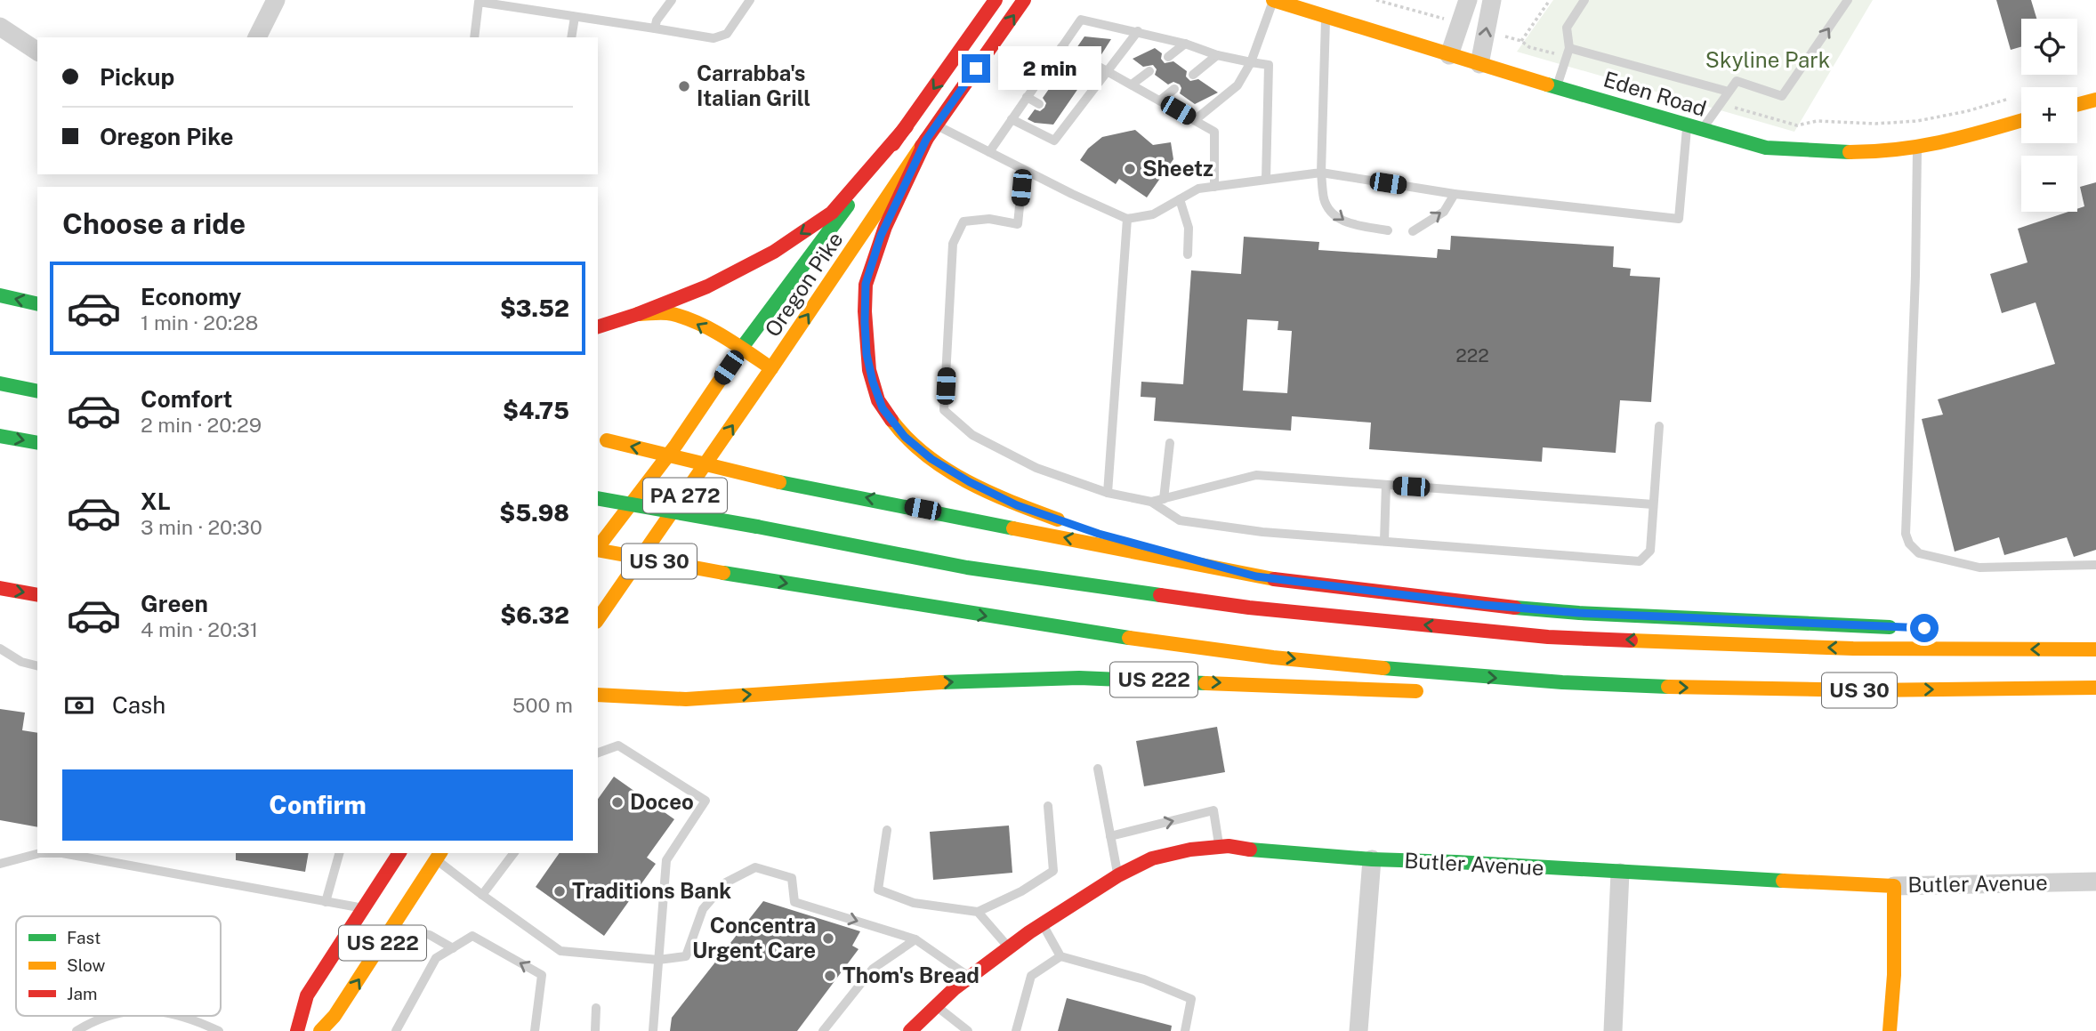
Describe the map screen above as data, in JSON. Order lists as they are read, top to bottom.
{
  "streets": {
    "main road": [
      "Eden Road",
      "Oregon Pike",
      "PA 272",
      "US 30",
      "US 222",
      "Butler Avenue"
    ]
  },
  "parks": ["Skyline Park"],
  "places": [
    "Carrabba's Italian Grill",
    "Sheetz",
    "Doceo",
    "Traditions Bank",
    "Concentra Urgent Care",
    "Thom's Bread"
  ],
  "house_numbers": ["222"],
  "legend": ["Fast", "Slow", "Jam"],
  "page": {
    "map_buttons": ["+", "−"],
    "banner": ["Pickup", "Oregon Pike"],
    "bubble": "2 min",
    "heading": "Choose a ride",
    "list": [
      {
        "name": "Economy",
        "note": "1 min · 20:28",
        "value": "$3.52"
      },
      {
        "name": "Comfort",
        "note": "2 min · 20:29",
        "value": "$4.75"
      },
      {
        "name": "XL",
        "note": "3 min · 20:30",
        "value": "$5.98"
      },
      {
        "name": "Green",
        "note": "4 min · 20:31",
        "value": "$6.32"
      }
    ],
    "pay": ["Cash", "500 m"],
    "buttons": "Confirm"
  }
}
